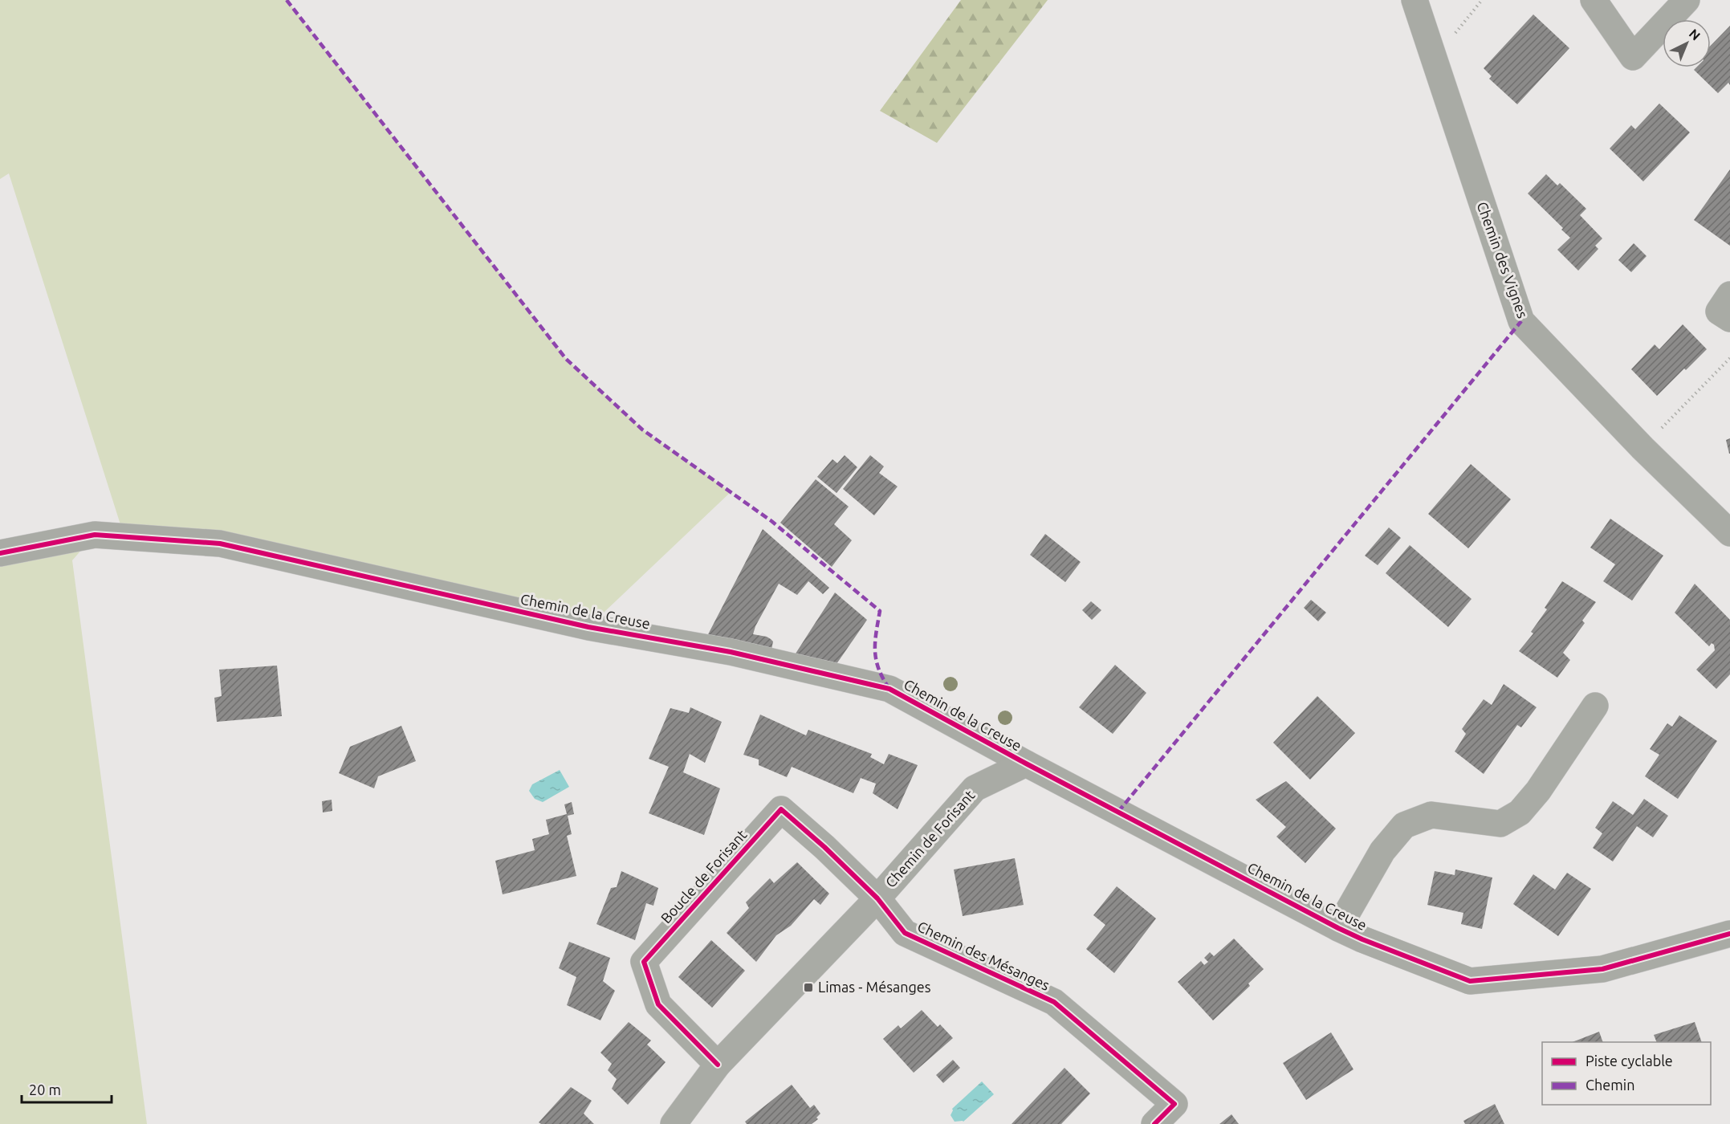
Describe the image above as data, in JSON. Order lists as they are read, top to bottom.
{
  "streets": {
    "street": [
      "Chemin des Vignes",
      "Chemin de la Creuse",
      "Chemin de Forisant",
      "Boucle de Forisant",
      "Chemin des Mésanges"
    ]
  },
  "crossings": [
    ["Chemin de la Creuse", "Chemin de Forisant"],
    ["Chemin de Forisant", "Boucle de Forisant"],
    ["Chemin de Forisant", "Chemin des Mésanges"],
    ["Boucle de Forisant", "Chemin des Mésanges"]
  ],
  "places": {
    "transit": ["Limas - Mésanges"]
  },
  "legend": ["Piste cyclable", "Chemin"],
  "scale_bar": "20 m",
  "north": "top right"
}
